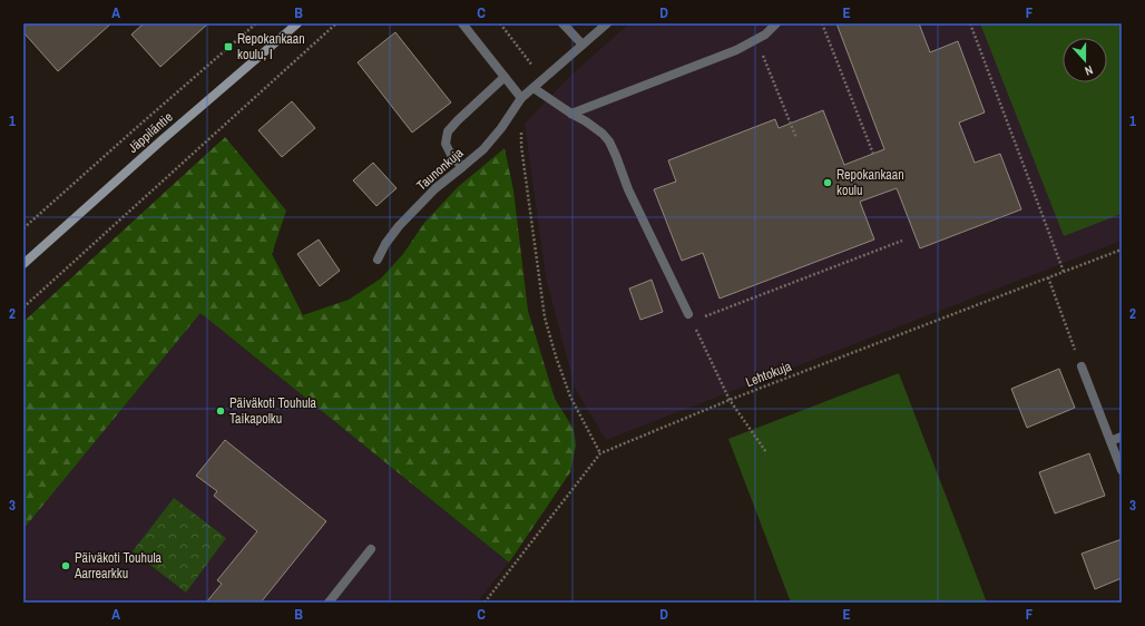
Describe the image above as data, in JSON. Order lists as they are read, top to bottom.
{
  "streets": {
    "main road": ["Jäppiläntie"],
    "street": ["Taunonkuja"],
    "path": ["Lehtokuja"]
  },
  "places": {
    "transit": ["Repokankaan koulu, I"],
    "other": ["Repokankaan koulu", "Päiväkoti Touhula Taikapolku", "Päiväkoti Touhula Aarrearkku"]
  },
  "north": "bottom",
  "grid": {
    "columns": [
      "A",
      "B",
      "C",
      "D",
      "E",
      "F"
    ],
    "rows": ["1", "2", "3"]
  }
}
